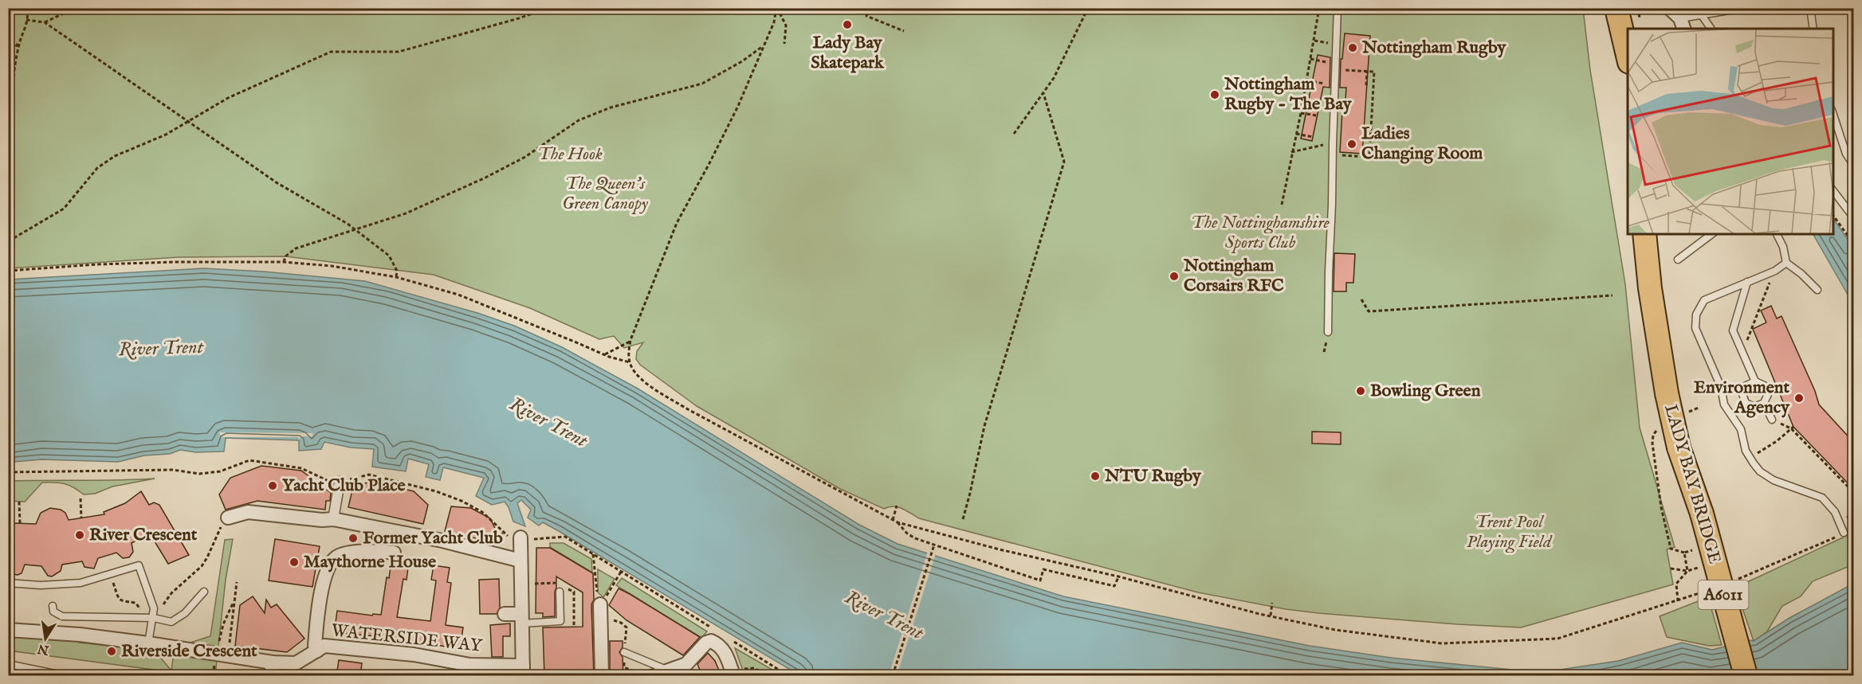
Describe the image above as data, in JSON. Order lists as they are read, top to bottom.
{
  "streets": {
    "highway": ["LADY BAY BRIDGE", "A6011"],
    "street": ["WATERSIDE WAY"]
  },
  "water": ["River Trent"],
  "parks": [
    "The Hook",
    "The Queen's Green Canopy",
    "The Nottinghamshire Sports Club",
    "Trent Pool Playing Field"
  ],
  "places": [
    "Lady Bay Skatepark",
    "Nottingham Rugby",
    "Nottingham Rugby - The Bay",
    "Ladies Changing Room",
    "Nottingham Corsairs RFC",
    "Bowling Green",
    "Environment Agency",
    "NTU Rugby",
    "Yacht Club Place",
    "River Crescent",
    "Former Yacht Club",
    "Maythorne House",
    "Riverside Crescent"
  ],
  "north": "bottom"
}
